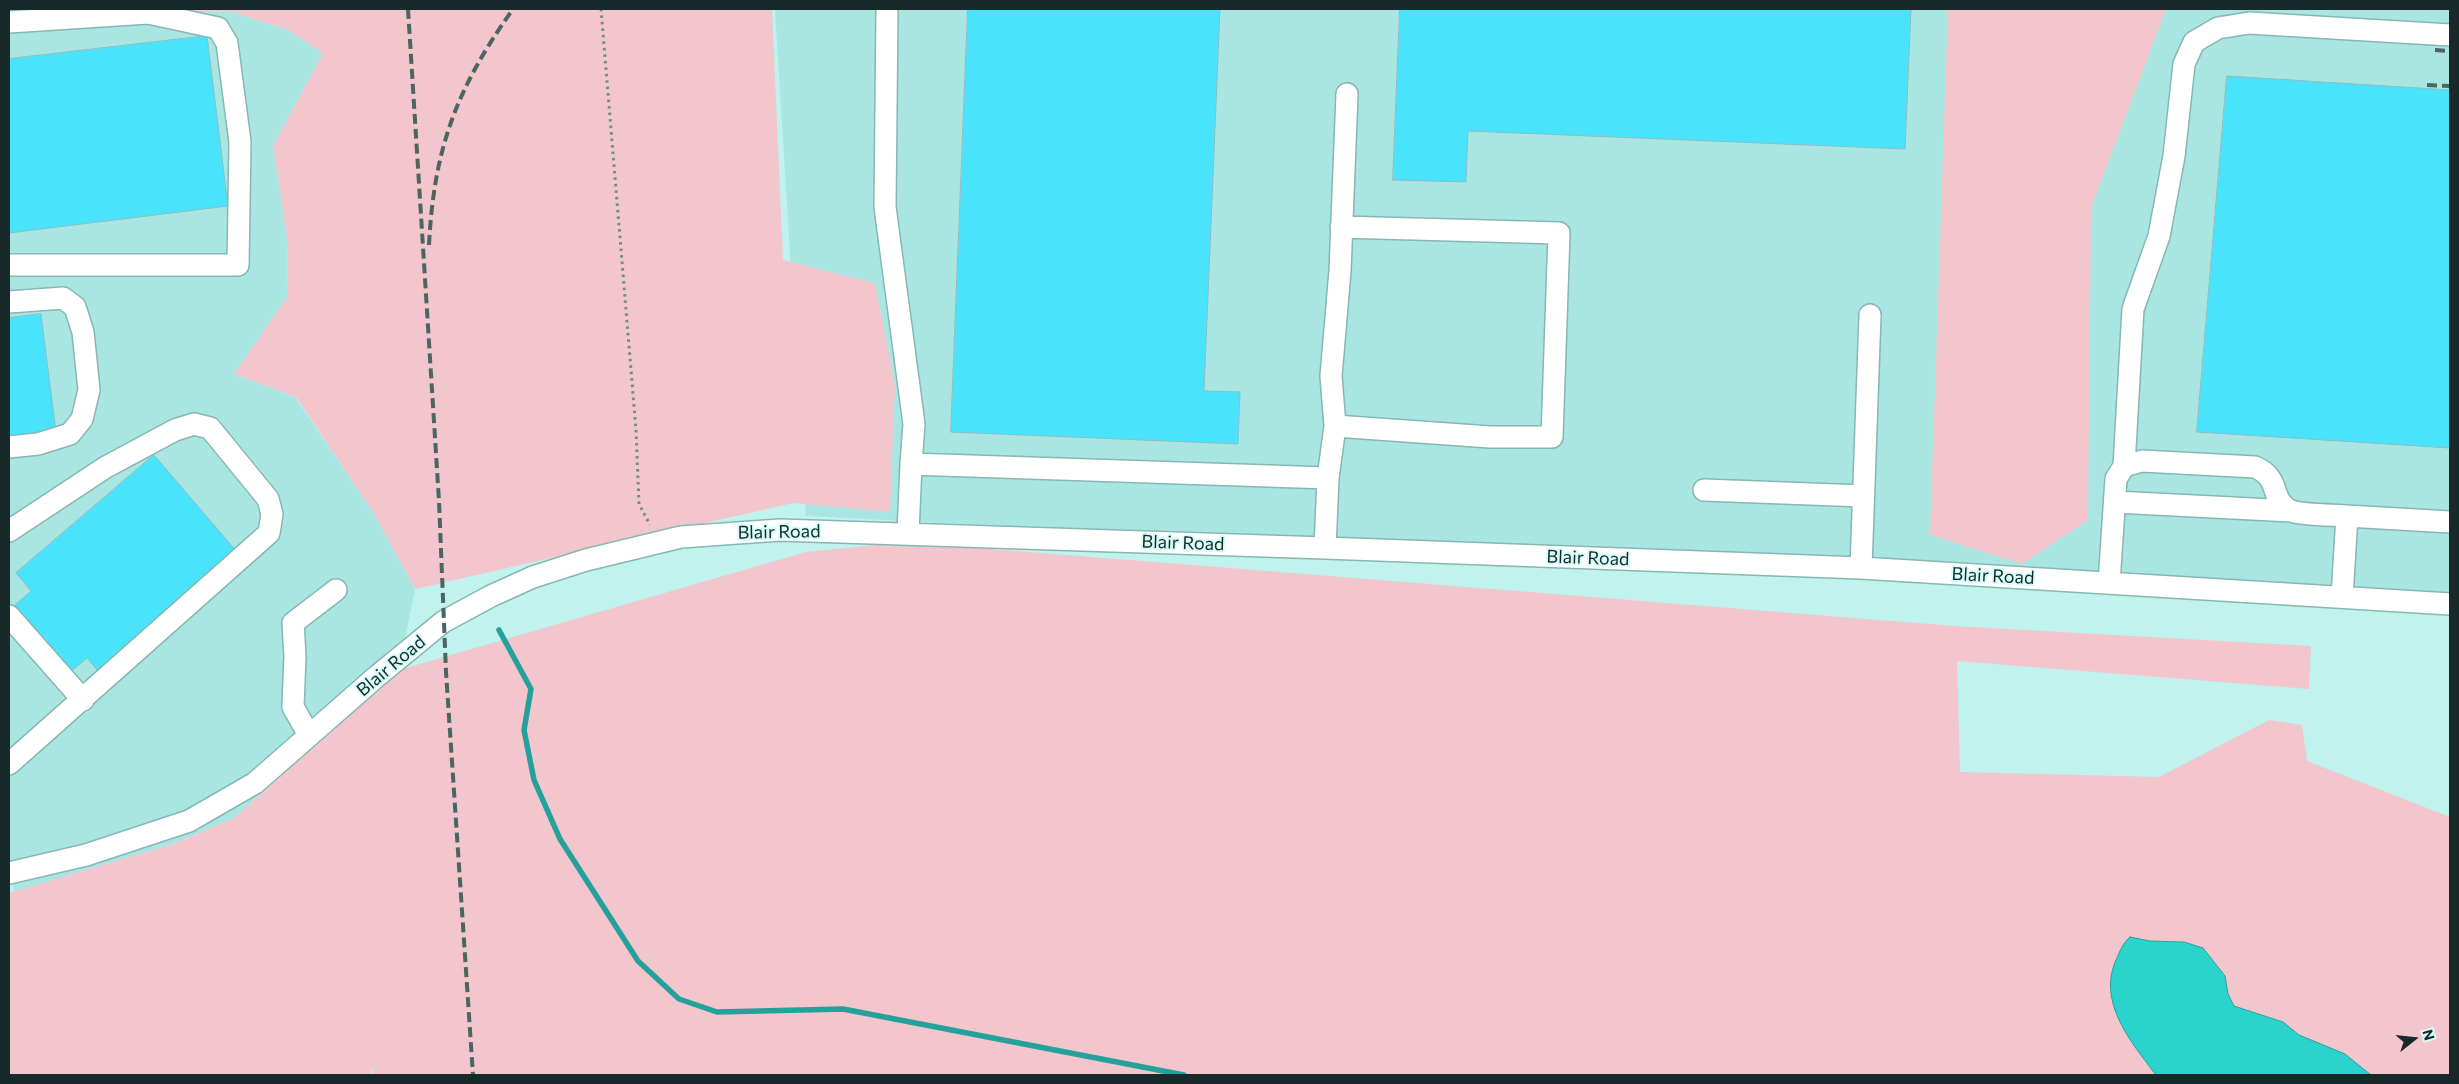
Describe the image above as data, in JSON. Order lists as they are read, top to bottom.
{
  "streets": {
    "street": ["Blair Road"]
  },
  "north": "right"
}
